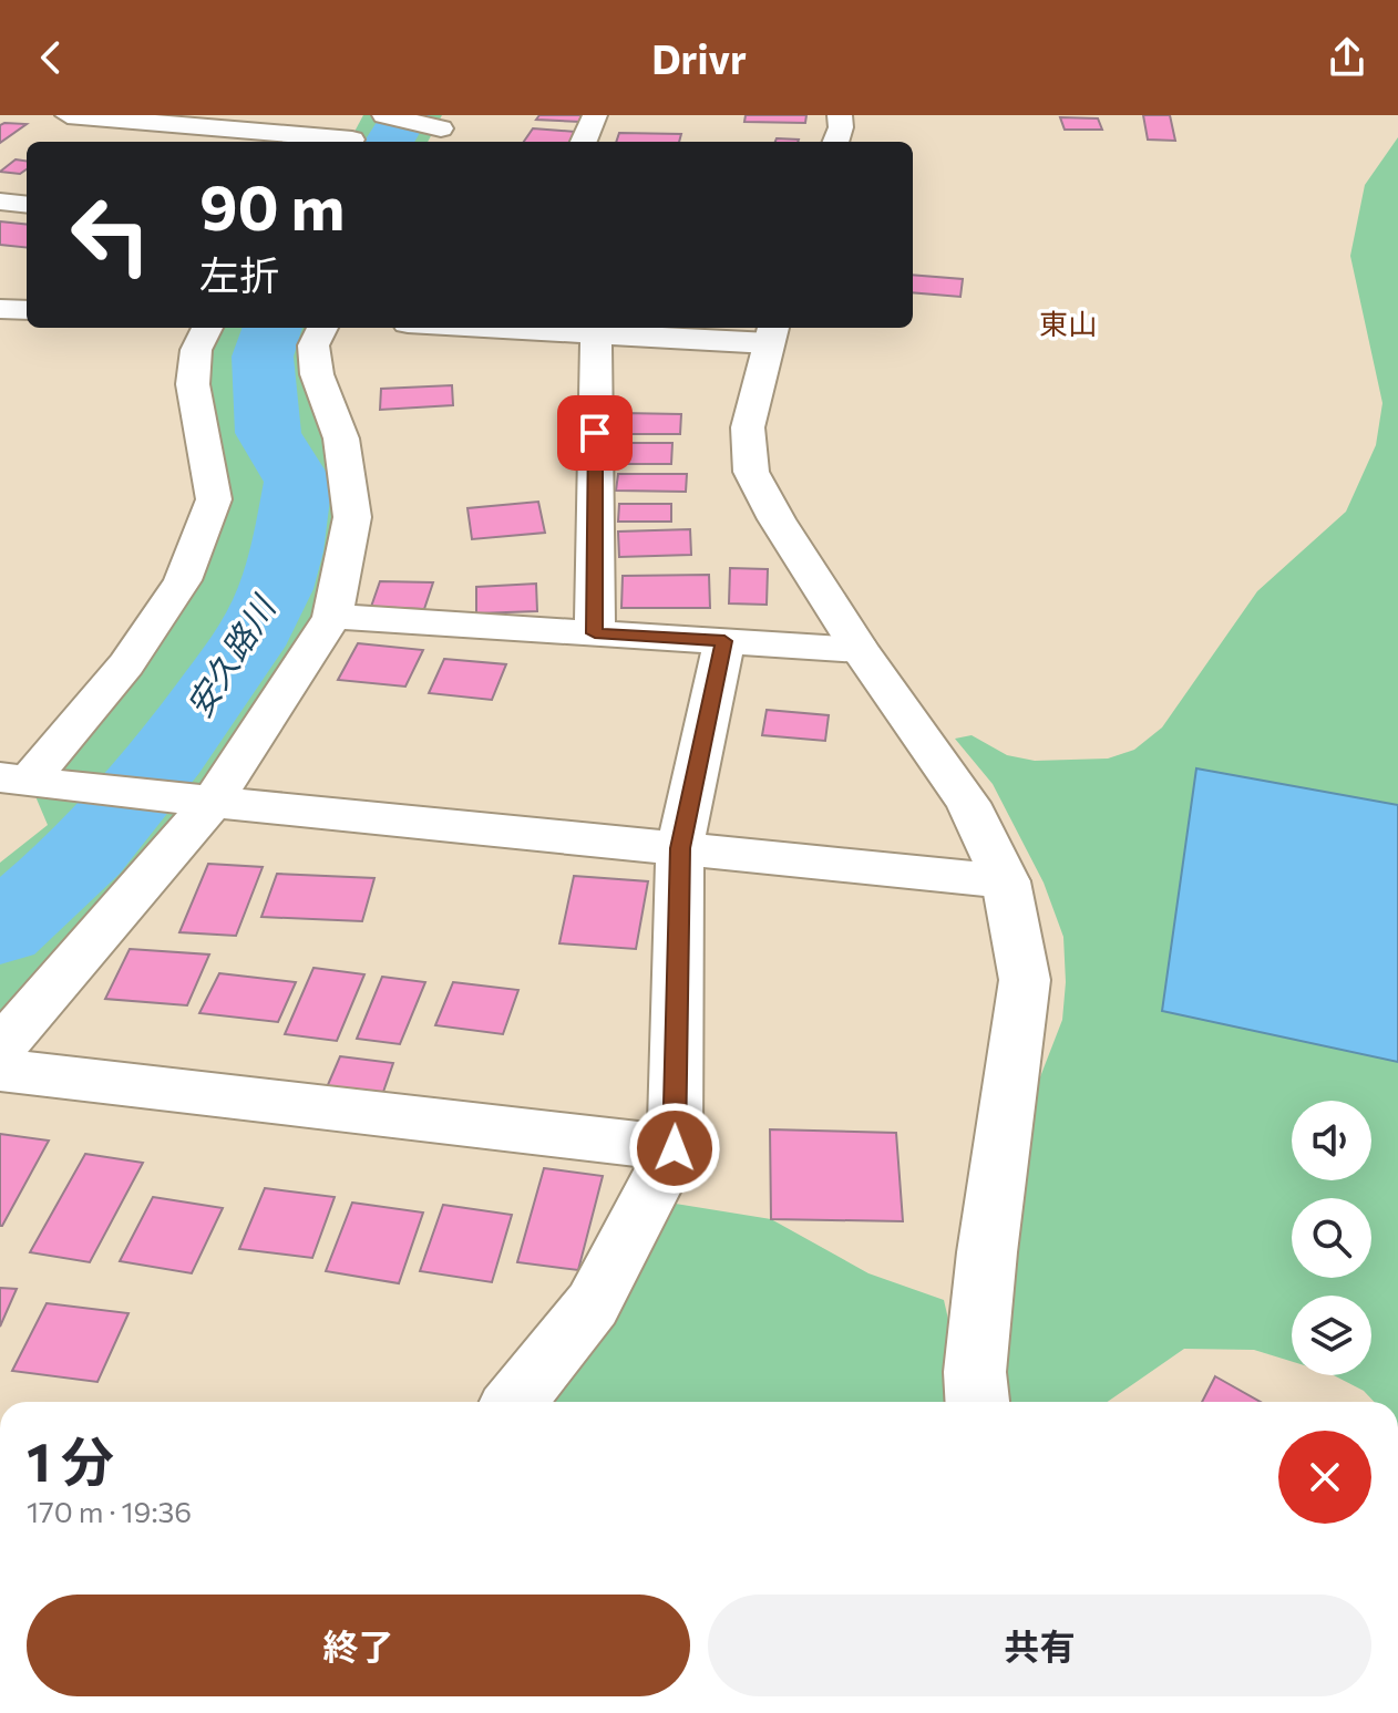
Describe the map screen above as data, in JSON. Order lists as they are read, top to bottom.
{
  "districts": ["東山"],
  "water": ["安久路川"],
  "page": {
    "header": "Drivr",
    "turn": ["90 m", "左折"],
    "heading": ["1 分", "170 m · 19:36"],
    "buttons": ["終了", "共有"]
  }
}
